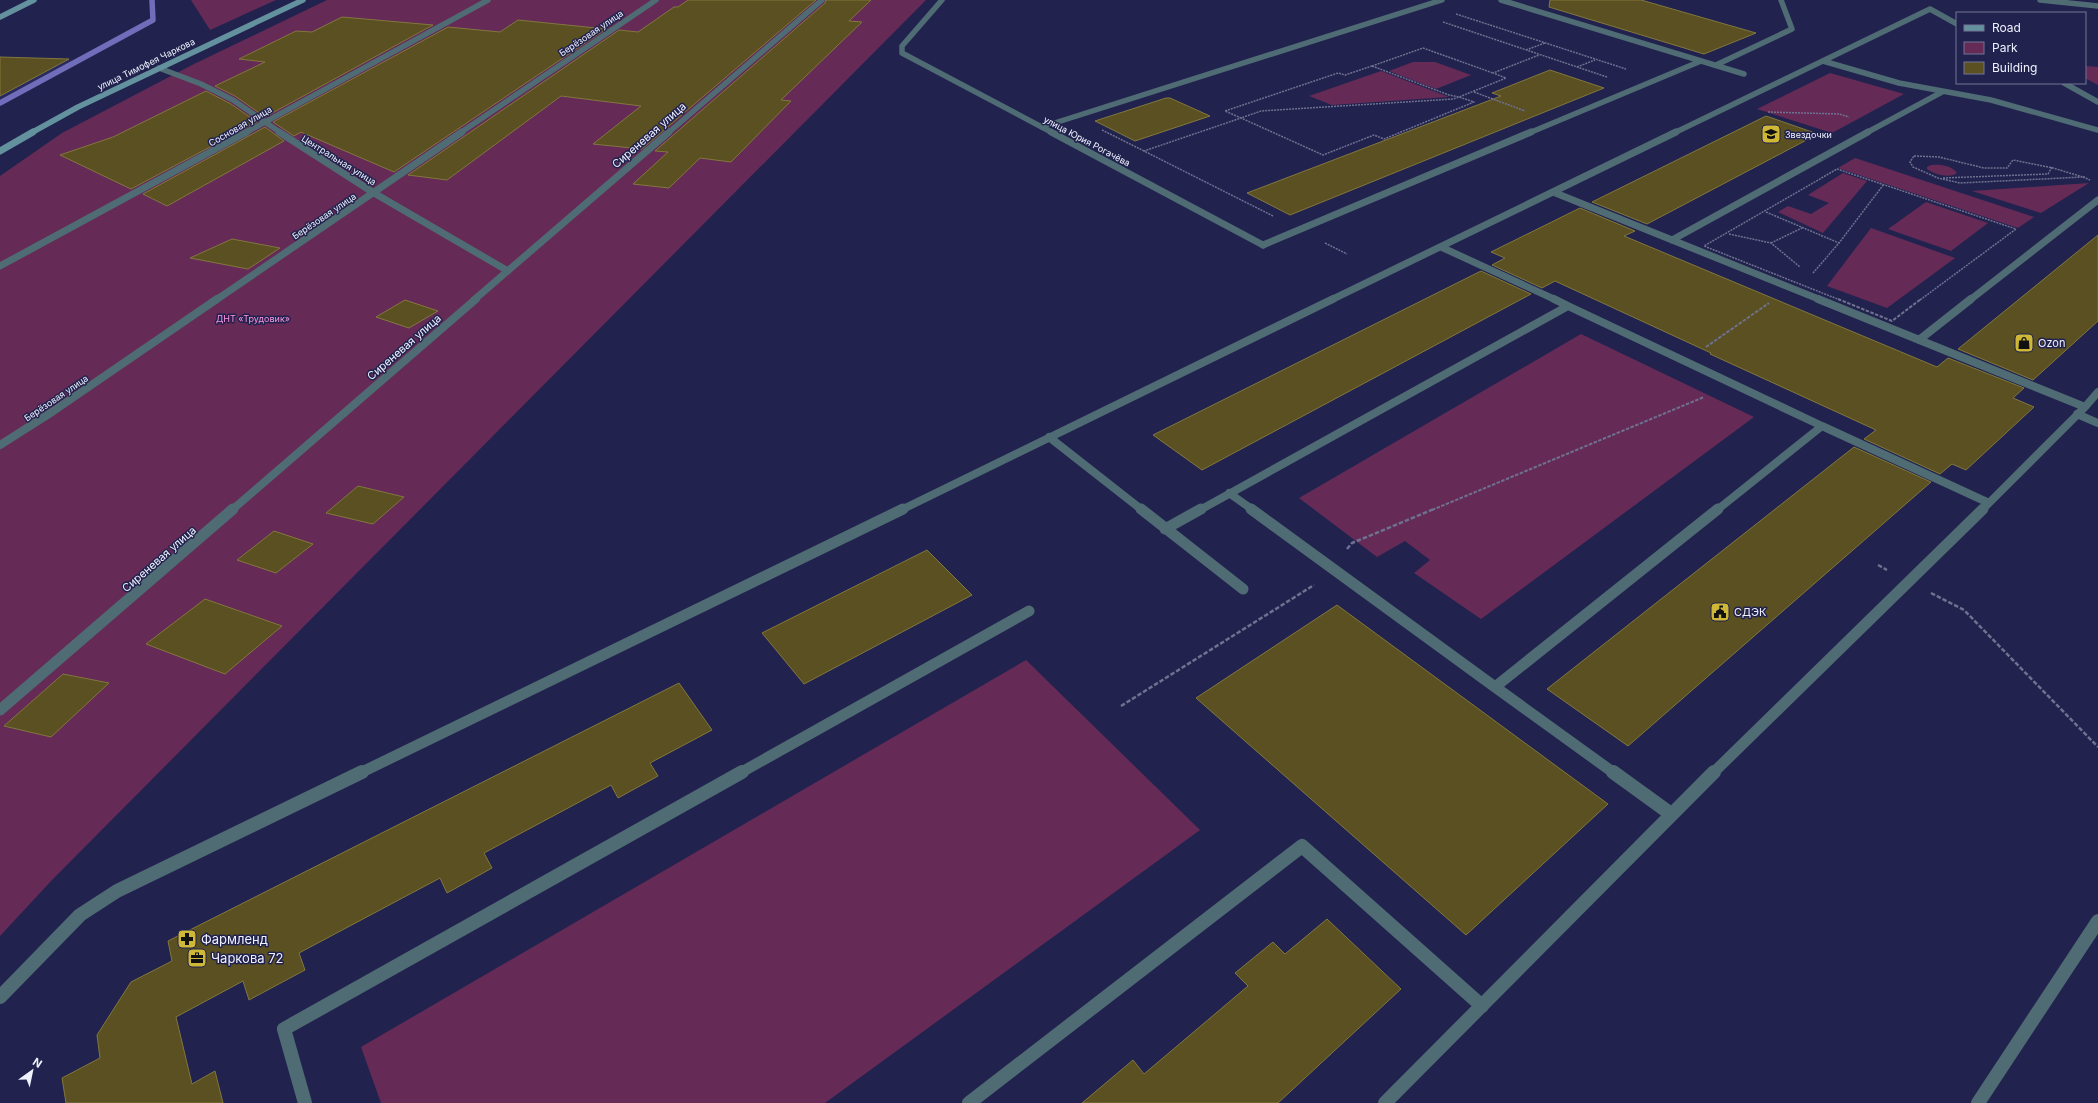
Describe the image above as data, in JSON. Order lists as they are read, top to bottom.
{
  "streets": {
    "main road": ["улица Тимофея Чаркова"],
    "street": [
      "Берёзовая улица",
      "Сосновая улица",
      "Сиреневая улица",
      "улица Юрия Рогачёва",
      "Центральная улица"
    ]
  },
  "crossings": [
    ["Берёзовая улица", "Центральная улица"],
    ["улица Тимофея Чаркова", "Центральная улица"],
    ["Сосновая улица", "Центральная улица"],
    ["Сиреневая улица", "Центральная улица"]
  ],
  "parks": ["ДНТ «Трудовик»"],
  "places": {
    "school or university": ["Звездочки"],
    "shop": ["Ozon"],
    "public building": ["СДЭК"],
    "pharmacy": ["Фармленд"],
    "office": ["Чаркова 72"]
  },
  "legend": ["Road", "Park", "Building"],
  "north": "top right"
}
